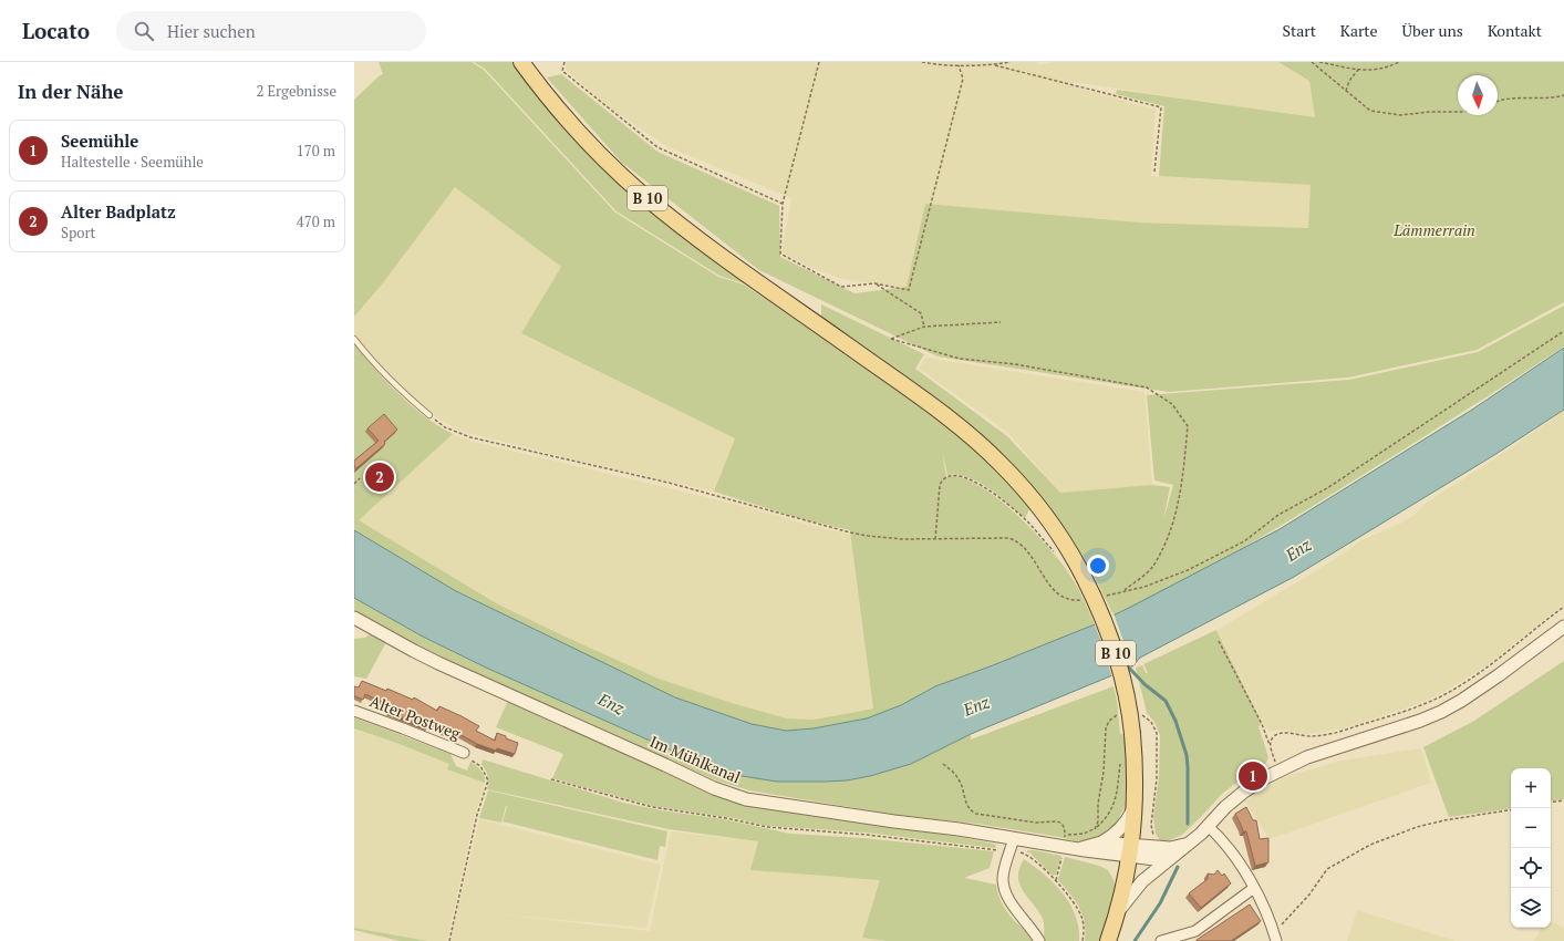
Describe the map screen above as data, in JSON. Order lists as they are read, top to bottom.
{
  "streets": {
    "main road": ["B 10"],
    "street": ["Alter Postweg", "Im Mühlkanal"]
  },
  "crossings": [
    ["B 10", "Im Mühlkanal"]
  ],
  "water": ["Enz"],
  "parks": ["Lämmerrain"],
  "north": "bottom",
  "page": {
    "header": "Locato",
    "search": "Hier suchen",
    "nav": [
      "Start",
      "Karte",
      "Über uns",
      "Kontakt"
    ],
    "heading": ["In der Nähe", "2 Ergebnisse"],
    "list": [
      {
        "mark": "1",
        "name": "Seemühle",
        "note": "Haltestelle · Seemühle",
        "value": "170 m"
      },
      {
        "mark": "2",
        "name": "Alter Badplatz",
        "note": "Sport",
        "value": "470 m"
      }
    ],
    "pins": ["2", "1"],
    "map_buttons": ["+", "−"]
  }
}
